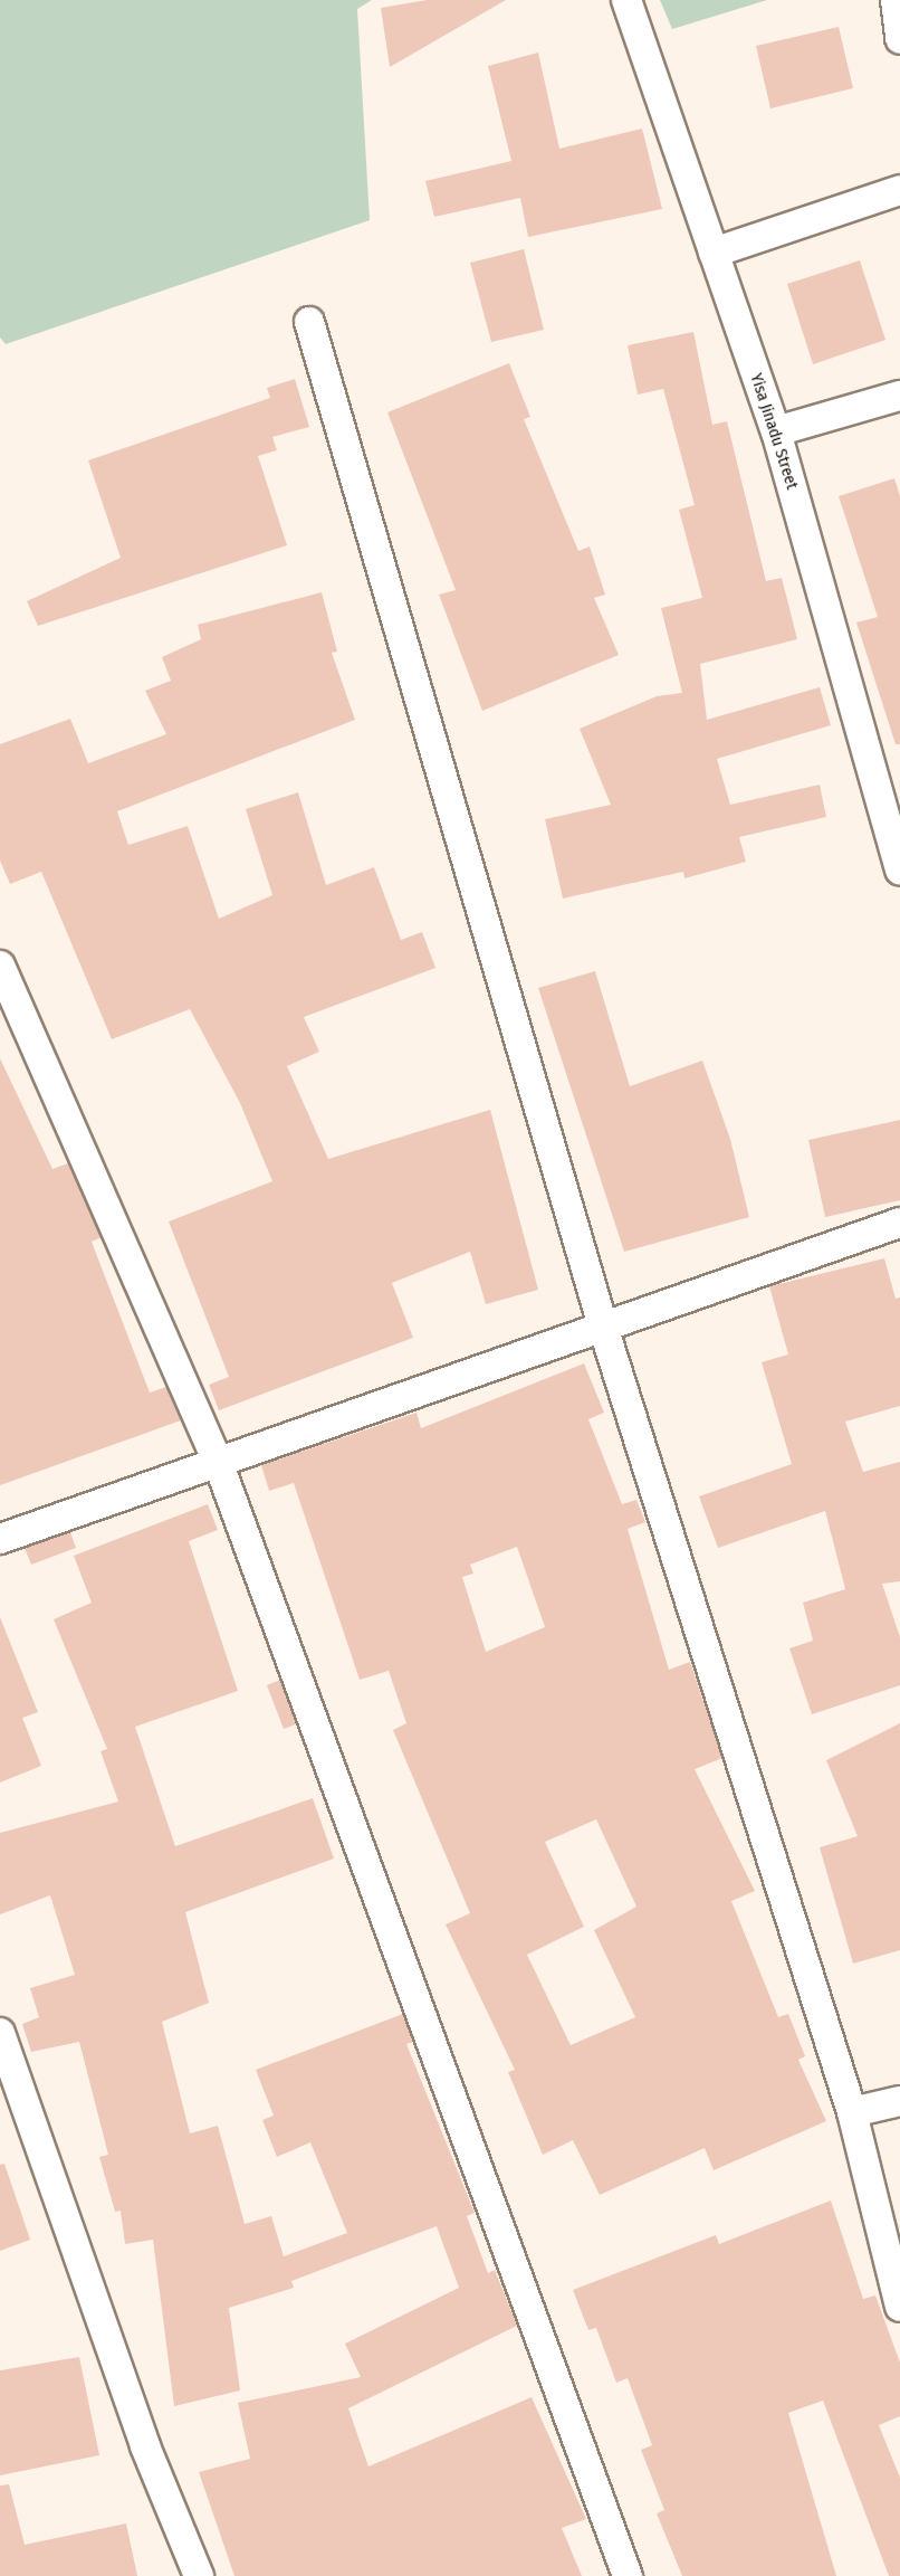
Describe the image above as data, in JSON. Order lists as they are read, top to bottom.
{
  "streets": {
    "street": ["Yisa Jinadu Street"]
  }
}
